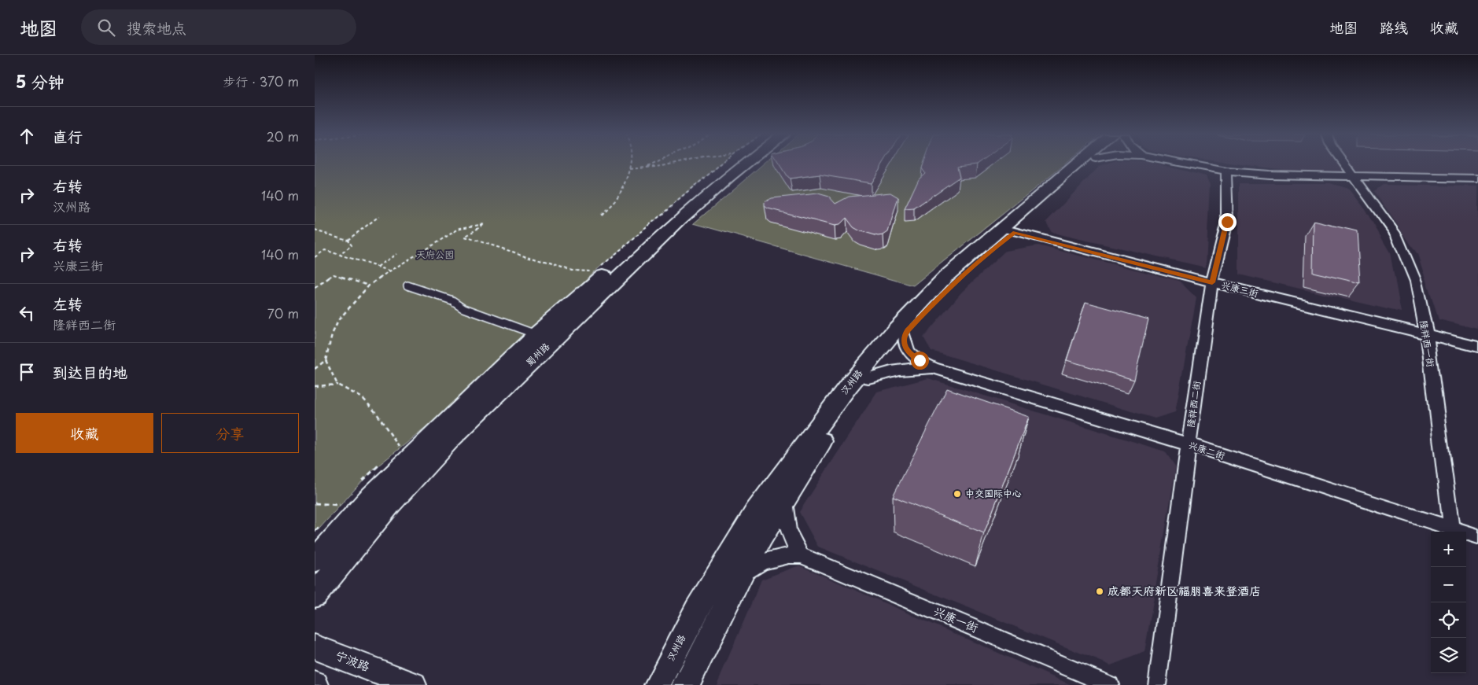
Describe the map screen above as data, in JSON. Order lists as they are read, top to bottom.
{
  "streets": {
    "main road": ["蜀州路", "汉州路", "宁波路"],
    "street": [
      "兴康三街",
      "隆祥西一街",
      "隆祥西二街",
      "兴康二街",
      "兴康一街"
    ]
  },
  "crossings": [
    ["兴康三街", "隆祥西一街"],
    ["兴康三街", "汉州路"],
    ["兴康三街", "隆祥西二街"],
    ["隆祥西一街", "兴康二街"],
    ["隆祥西二街", "兴康二街"]
  ],
  "parks": ["天府公园"],
  "places": ["中交国际中心", "成都天府新区福朋喜来登酒店"],
  "page": {
    "header": "地图",
    "search": "搜索地点",
    "nav": ["地图", "路线", "收藏"],
    "heading": ["5 分钟", "步行 · 370 m"],
    "list": [
      ["直行", "20 m"],
      ["右转", "汉州路", "140 m"],
      ["右转", "兴康三街", "140 m"],
      ["左转", "隆祥西二街", "70 m"],
      "到达目的地"
    ],
    "buttons": ["收藏", "分享"],
    "map_buttons": ["+", "−"]
  }
}
